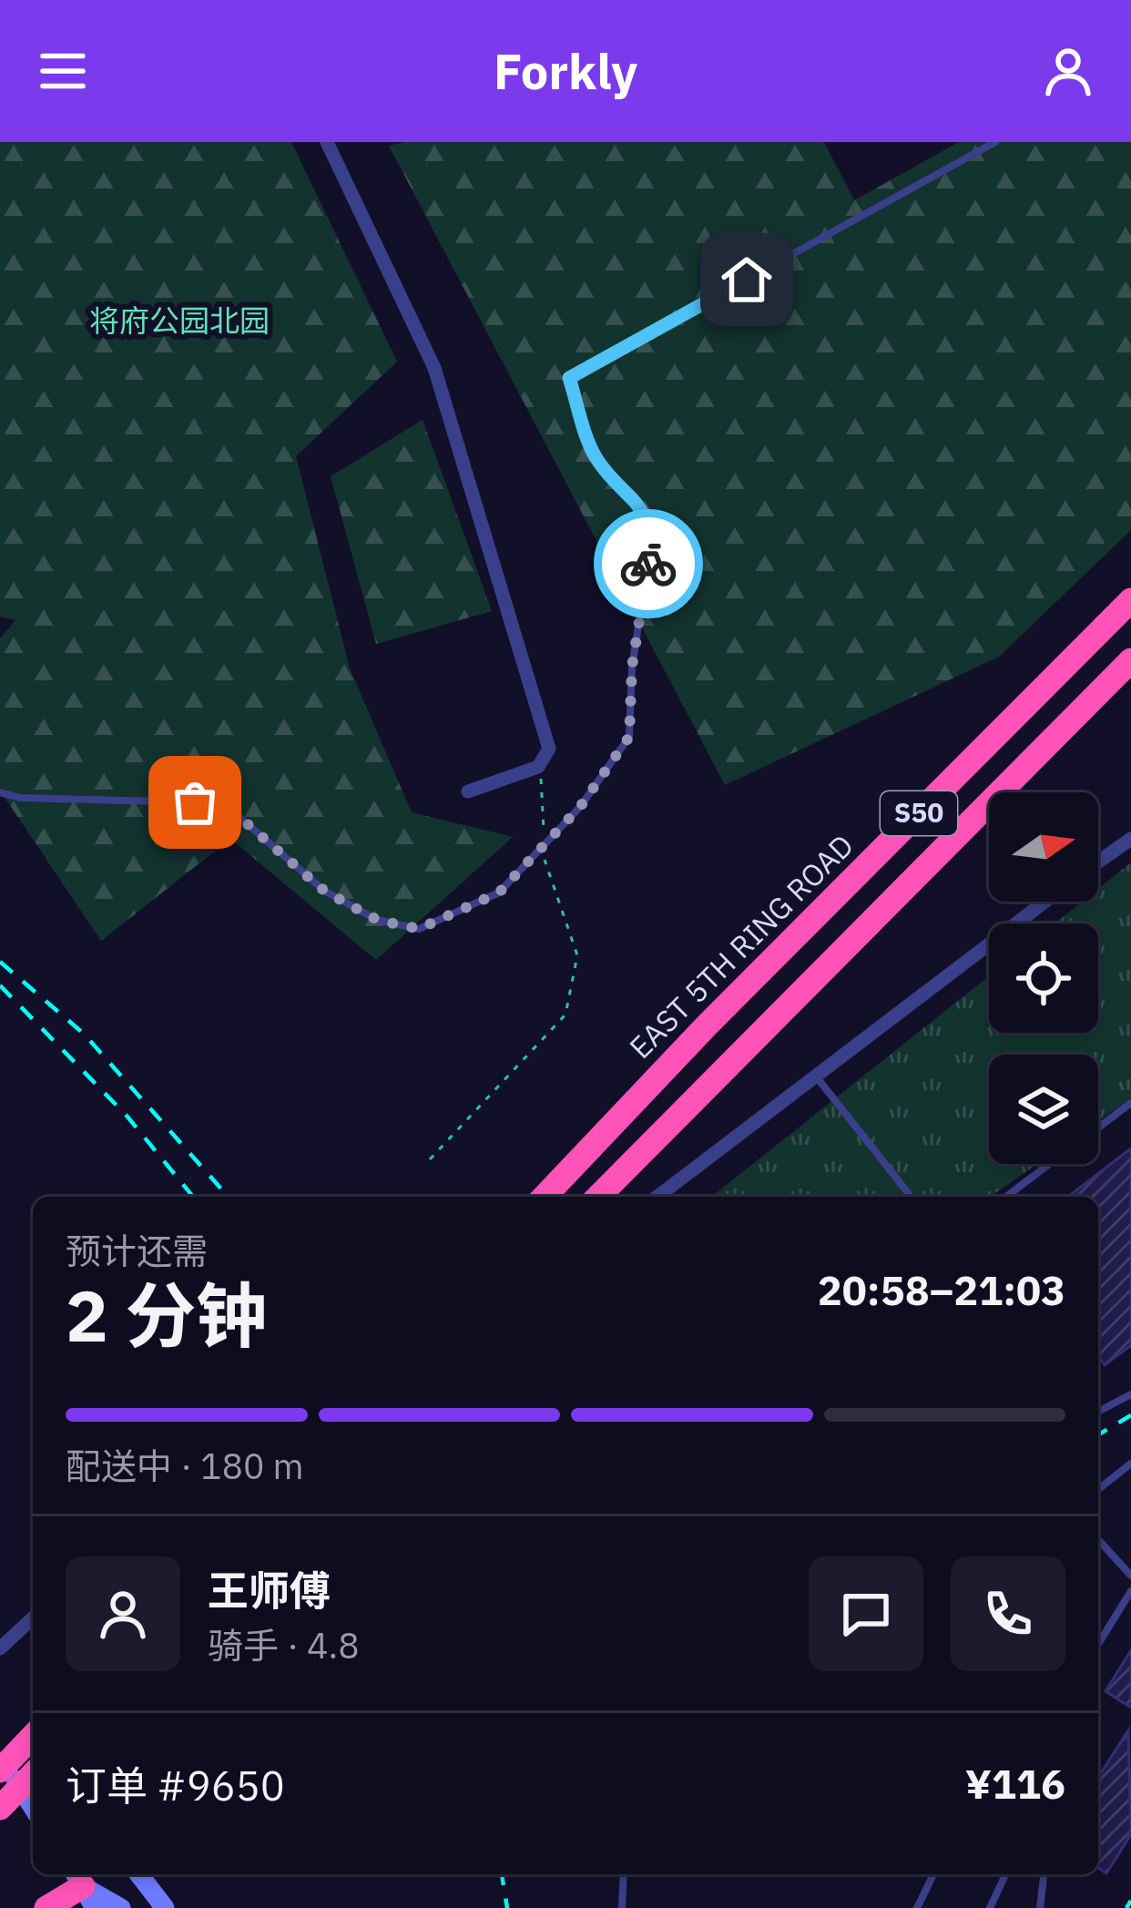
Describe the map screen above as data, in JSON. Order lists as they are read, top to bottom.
{
  "streets": {
    "highway": ["S50", "EAST 5TH RING ROAD"]
  },
  "parks": ["将府公园北园"],
  "north": "right",
  "page": {
    "header": "Forkly",
    "heading": ["2 分钟", "预计还需", "20:58–21:03"],
    "panel": [
      "王师傅",
      "骑手 · 4.8",
      "订单 #9650",
      "¥116"
    ],
    "bar": "配送中 · 180 m"
  }
}
